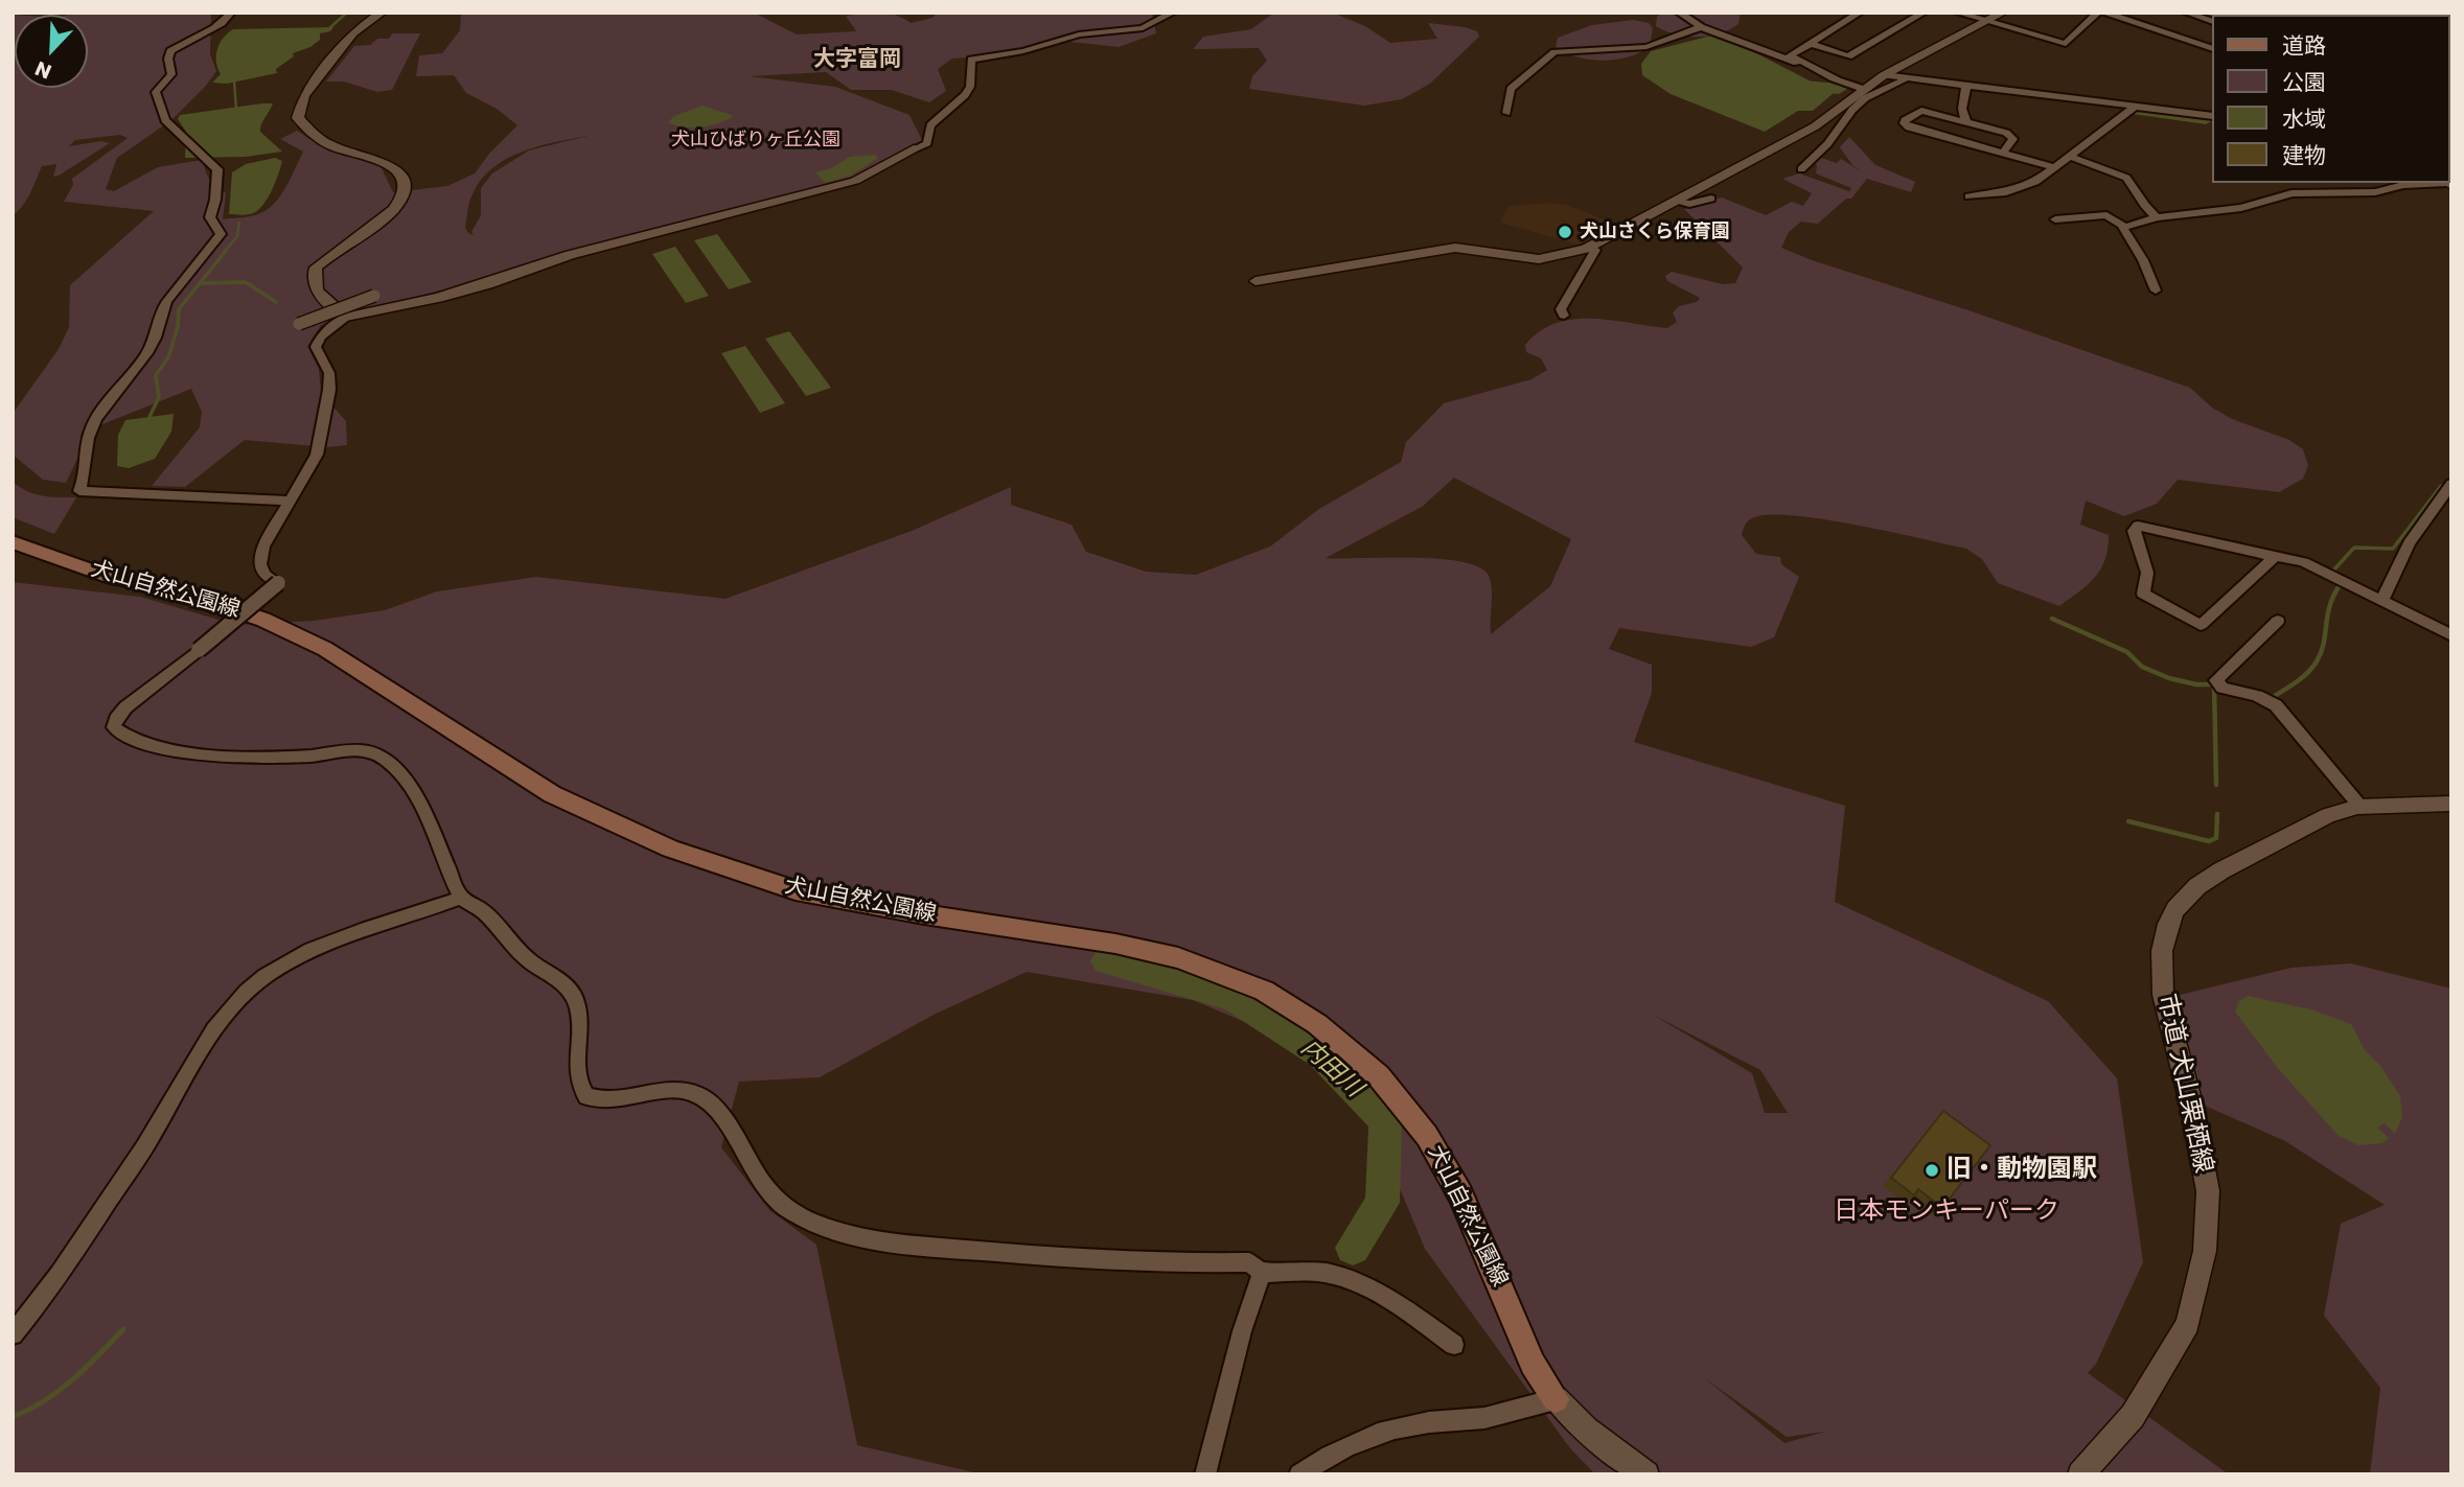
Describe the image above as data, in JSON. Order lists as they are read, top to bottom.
{
  "streets": {
    "main road": ["犬山自然公園線"],
    "street": ["市道 犬山栗栖線"]
  },
  "districts": ["大字富岡"],
  "water": ["内田川"],
  "parks": ["犬山ひばりヶ丘公園", "日本モンキーパーク"],
  "places": ["犬山さくら保育園", "旧・動物園駅"],
  "legend": [
    "道路",
    "公園",
    "水域",
    "建物"
  ],
  "north": "bottom left"
}
